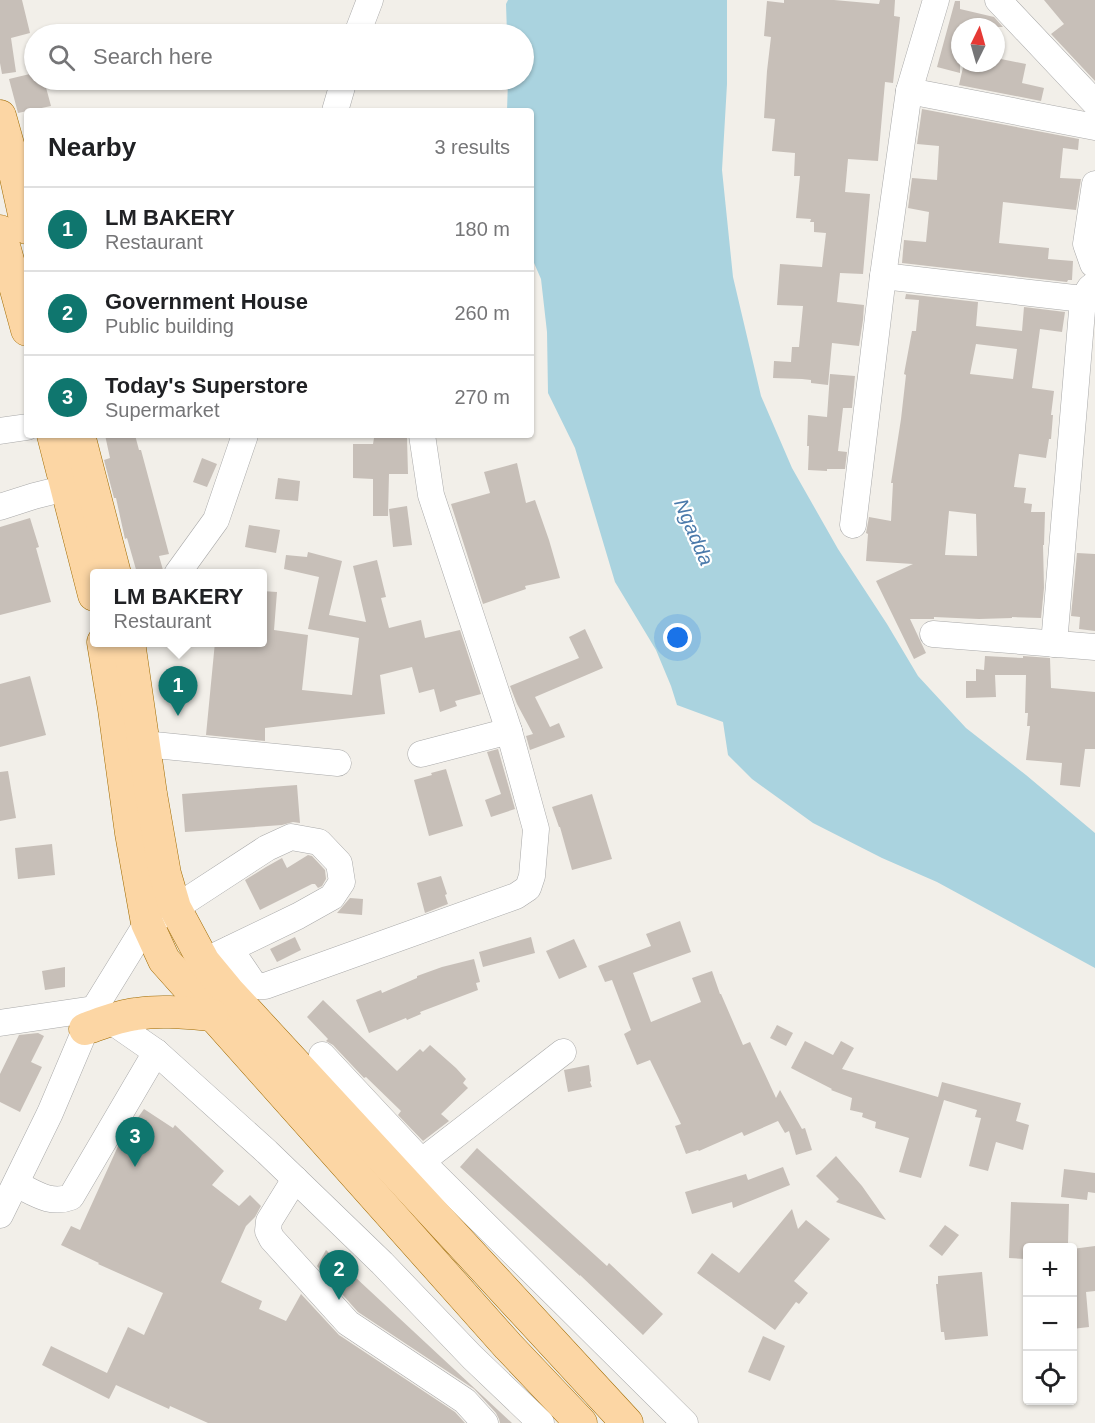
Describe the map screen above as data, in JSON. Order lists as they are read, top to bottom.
{
  "water": ["Ngadda"],
  "north": "top",
  "page": {
    "search": "Search here",
    "heading": ["Nearby", "3 results"],
    "list": [
      {
        "mark": "1",
        "name": "LM BAKERY",
        "note": "Restaurant",
        "value": "180 m"
      },
      {
        "mark": "2",
        "name": "Government House",
        "note": "Public building",
        "value": "260 m"
      },
      {
        "mark": "3",
        "name": "Today's Superstore",
        "note": "Supermarket",
        "value": "270 m"
      }
    ],
    "popup": ["LM BAKERY", "Restaurant"],
    "pins": ["1", "3", "2"],
    "map_buttons": ["+", "−"]
  }
}
